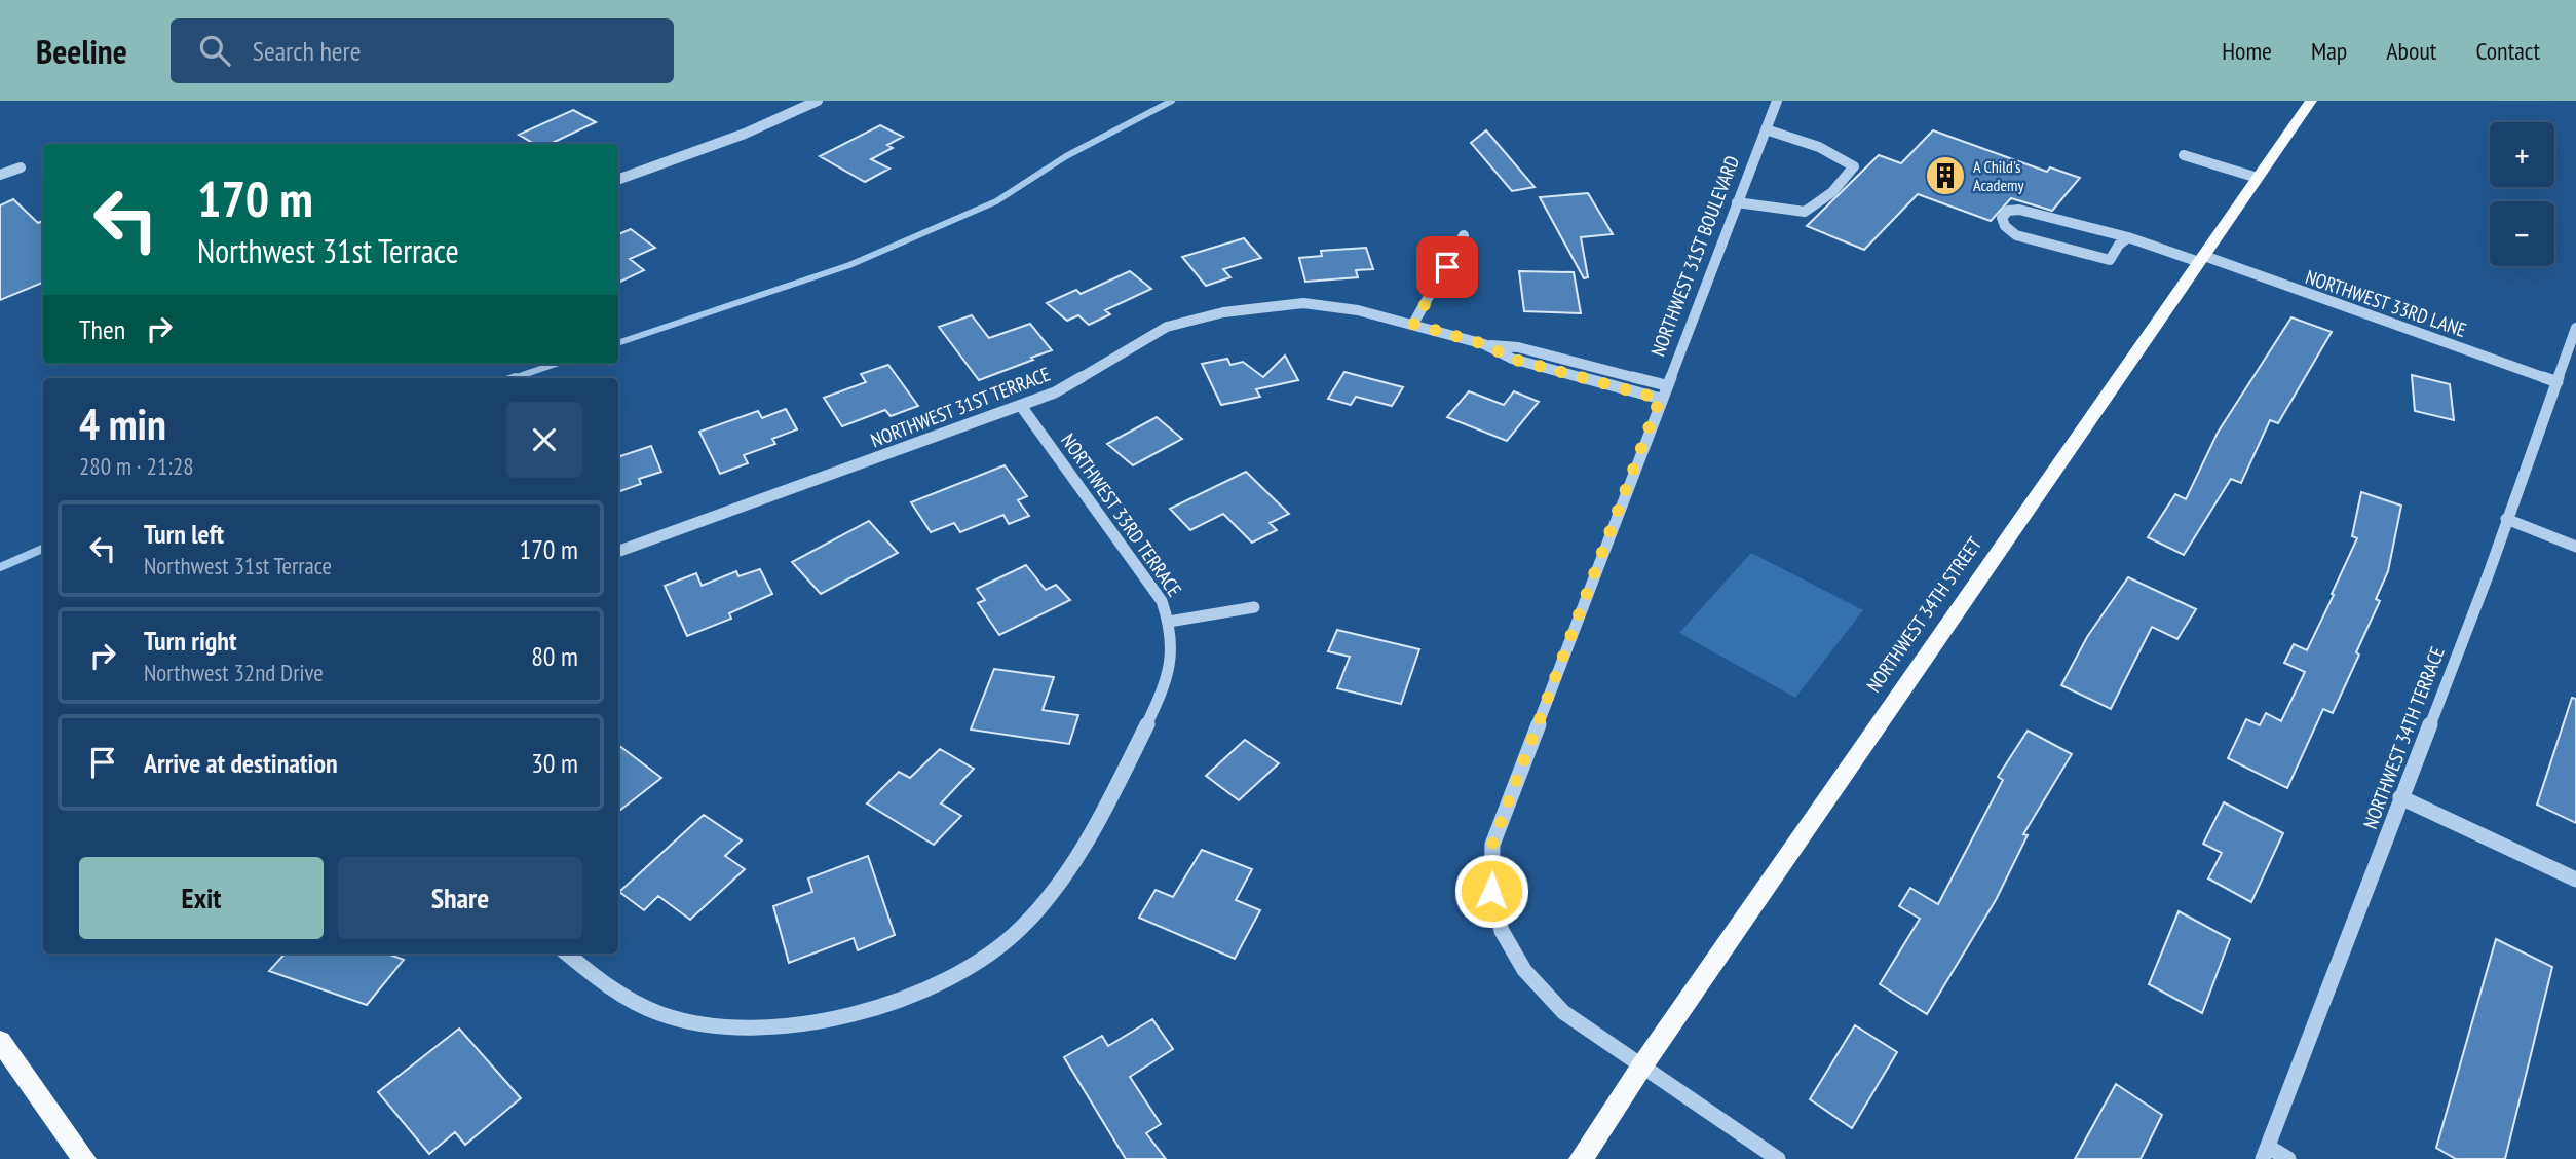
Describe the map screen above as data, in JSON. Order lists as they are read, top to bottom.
{
  "streets": {
    "main road": ["NORTHWEST 34TH STREET"],
    "street": [
      "NORTHWEST 31ST BOULEVARD",
      "NORTHWEST 33RD LANE",
      "NORTHWEST 31ST TERRACE",
      "NORTHWEST 33RD TERRACE",
      "NORTHWEST 34TH TERRACE"
    ]
  },
  "crossings": [
    ["NORTHWEST 31ST BOULEVARD", "NORTHWEST 31ST TERRACE"],
    ["NORTHWEST 31ST BOULEVARD", "NORTHWEST 34TH STREET"],
    ["NORTHWEST 33RD LANE", "NORTHWEST 34TH STREET"],
    ["NORTHWEST 33RD LANE", "NORTHWEST 34TH TERRACE"],
    ["NORTHWEST 31ST TERRACE", "NORTHWEST 33RD TERRACE"]
  ],
  "places": {
    "building": ["A Child's Academy"]
  },
  "page": {
    "header": "Beeline",
    "search": "Search here",
    "nav": [
      "Home",
      "Map",
      "About",
      "Contact"
    ],
    "map_buttons": ["+", "−"],
    "turn": ["170 m", "Northwest 31st Terrace"],
    "then": "Then",
    "heading": ["4 min", "280 m · 21:28"],
    "list": [
      {
        "name": "Turn left",
        "note": "Northwest 31st Terrace",
        "value": "170 m"
      },
      {
        "name": "Turn right",
        "note": "Northwest 32nd Drive",
        "value": "80 m"
      },
      {
        "name": "Arrive at destination",
        "value": "30 m"
      }
    ],
    "buttons": ["Exit", "Share"]
  }
}
